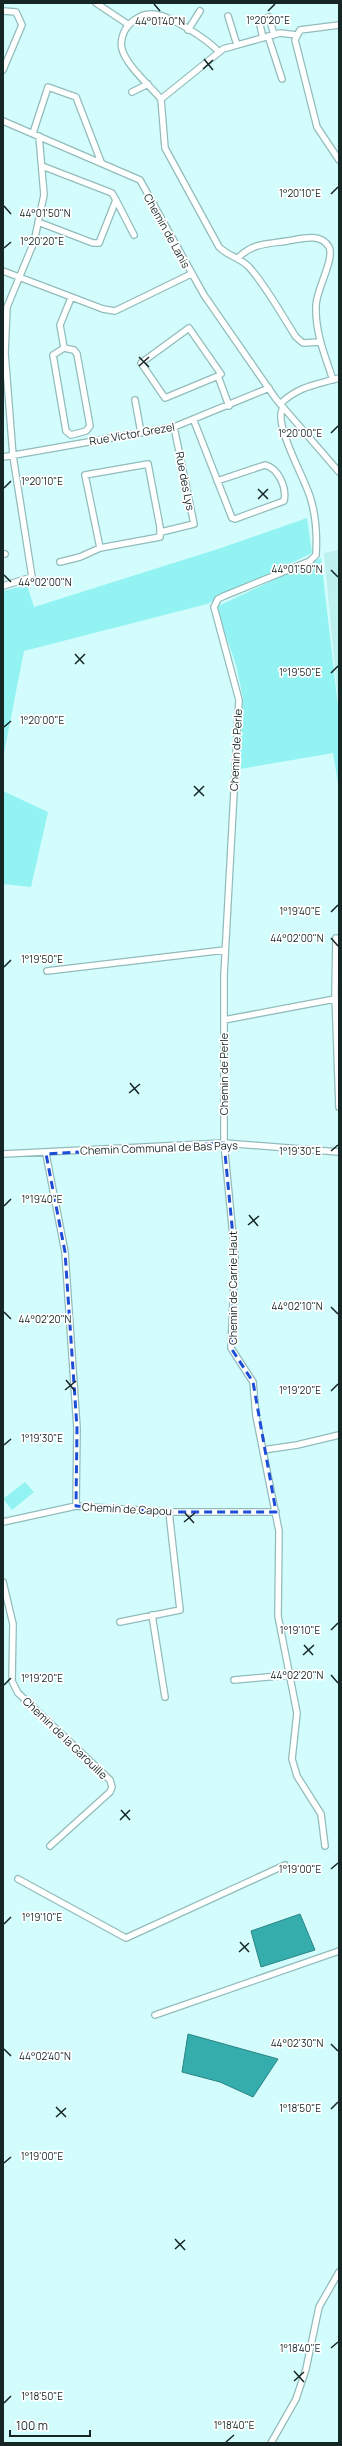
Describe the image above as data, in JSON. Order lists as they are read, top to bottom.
{
  "streets": {
    "street": [
      "Chemin de Lanis",
      "Rue Victor Grezel",
      "Rue des Lys",
      "Chemin de Perle",
      "Chemin Communal de Bas Pays",
      "Chemin de Carrie Haut",
      "Chemin de Capou",
      "Chemin de la Garouille"
    ]
  },
  "crossings": [
    ["Chemin de Lanis", "Rue Victor Grezel"],
    ["Chemin de Lanis", "Chemin de Perle"],
    ["Rue Victor Grezel", "Rue des Lys"],
    ["Chemin de Perle", "Chemin Communal de Bas Pays"],
    ["Chemin de Perle", "Chemin de Carrie Haut"],
    ["Chemin Communal de Bas Pays", "Chemin de Carrie Haut"],
    ["Chemin de Carrie Haut", "Chemin de Capou"]
  ],
  "scale_bar": "100 m",
  "coordinates": [
    "1°20'20\"E",
    "44°01'40\"N",
    "1°20'10\"E",
    "44°01'50\"N",
    "1°20'00\"E",
    "44°02'00\"N",
    "1°19'50\"E",
    "1°19'40\"E",
    "1°19'30\"E",
    "44°02'10\"N",
    "44°02'20\"N",
    "1°19'20\"E",
    "1°19'10\"E",
    "1°19'00\"E",
    "44°02'30\"N",
    "44°02'40\"N",
    "1°18'50\"E",
    "1°18'40\"E"
  ]
}
